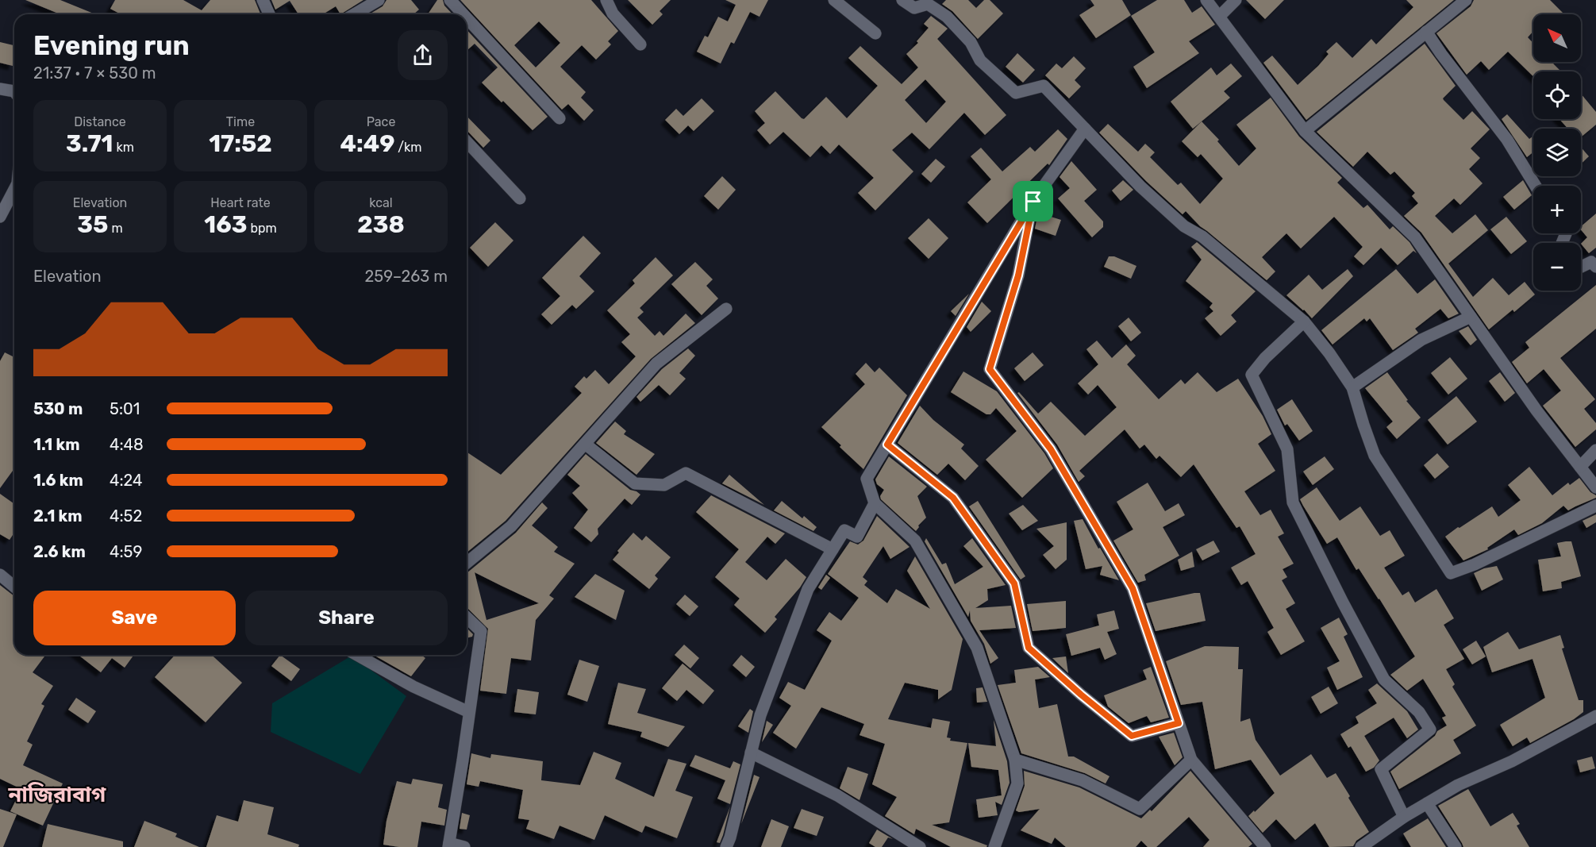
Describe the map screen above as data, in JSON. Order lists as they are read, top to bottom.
{
  "districts": ["নাজিরাবাগ"],
  "north": "top left",
  "page": {
    "map_buttons": ["+", "−"],
    "heading": ["Evening run", "21:37 · 7 × 530 m"],
    "stats": [
      ["Distance", "3.71 km"],
      ["Time", "17:52"],
      ["Pace", "4:49 /km"],
      ["Elevation", "35 m"],
      ["Heart rate", "163 bpm"],
      ["kcal", "238"]
    ],
    "chart": ["Elevation", "259–263 m"],
    "list": [
      {
        "name": "530 m",
        "note": "5:01"
      },
      {
        "name": "1.1 km",
        "note": "4:48"
      },
      {
        "name": "1.6 km",
        "note": "4:24"
      },
      {
        "name": "2.1 km",
        "note": "4:52"
      },
      {
        "name": "2.6 km",
        "note": "4:59"
      }
    ],
    "buttons": ["Save", "Share"]
  }
}
